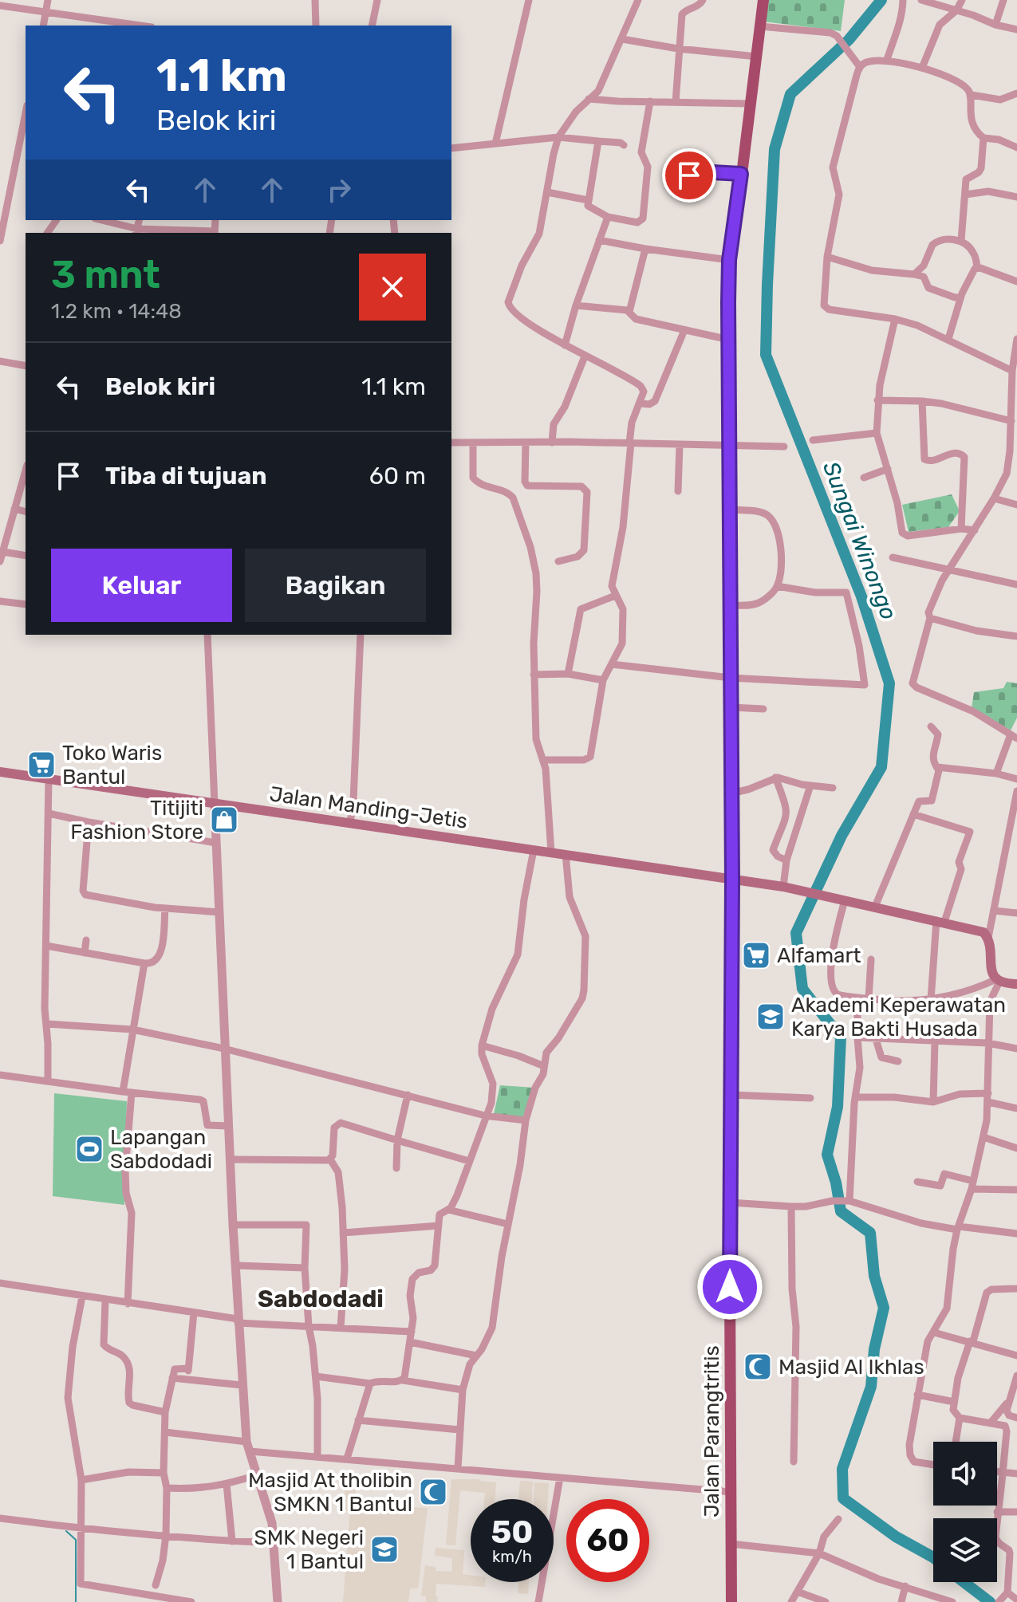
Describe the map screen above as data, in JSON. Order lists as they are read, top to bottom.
{
  "streets": {
    "main road": ["Jalan Manding-Jetis", "Jalan Parangtritis"]
  },
  "crossings": [
    ["Jalan Manding-Jetis", "Jalan Parangtritis"]
  ],
  "districts": ["Sabdodadi"],
  "water": ["Sungai Winongo"],
  "places": {
    "supermarket": ["Toko Waris Bantul", "Alfamart"],
    "shop": ["Titijiti Fashion Store"],
    "school or university": ["Akademi Keperawatan Karya Bakti Husada", "SMK Negeri 1 Bantul"],
    "sports": ["Lapangan Sabdodadi"],
    "mosque": ["Masjid Al Ikhlas", "Masjid At tholibin SMKN 1 Bantul"]
  },
  "page": {
    "turn": ["1.1 km", "Belok kiri"],
    "heading": ["3 mnt", "1.2 km · 14:48"],
    "list": [
      {
        "name": "Belok kiri",
        "value": "1.1 km"
      },
      {
        "name": "Tiba di tujuan",
        "value": "60 m"
      }
    ],
    "buttons": ["Keluar", "Bagikan"],
    "speed": "50 km/h",
    "limit": "60"
  }
}
